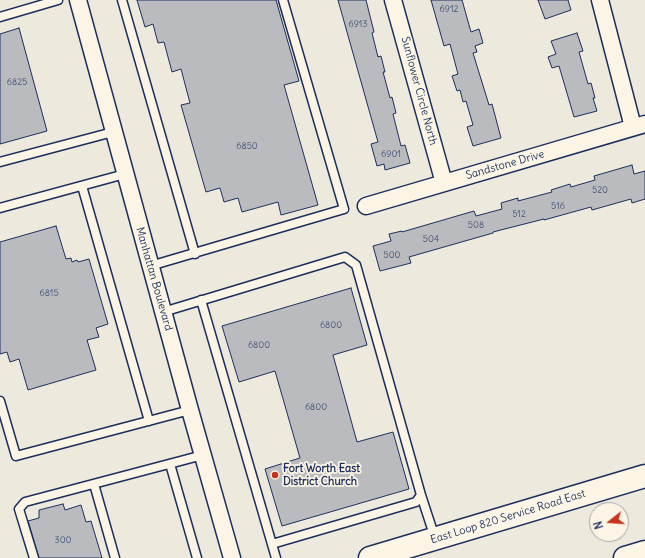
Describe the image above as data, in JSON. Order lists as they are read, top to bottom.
{
  "streets": {
    "main road": ["East Loop 820 Service Road East"],
    "street": ["Sunflower Circle North", "Sandstone Drive", "Manhattan Boulevard"]
  },
  "crossings": [
    ["Sunflower Circle North", "Sandstone Drive"]
  ],
  "places": ["Fort Worth East District Church"],
  "house_numbers": [
    "6912",
    "6913",
    "6825",
    "6850",
    "6901",
    "520",
    "516",
    "512",
    "508",
    "504",
    "500",
    "6815",
    "6800",
    "6800",
    "6800",
    "300"
  ],
  "north": "left"
}
